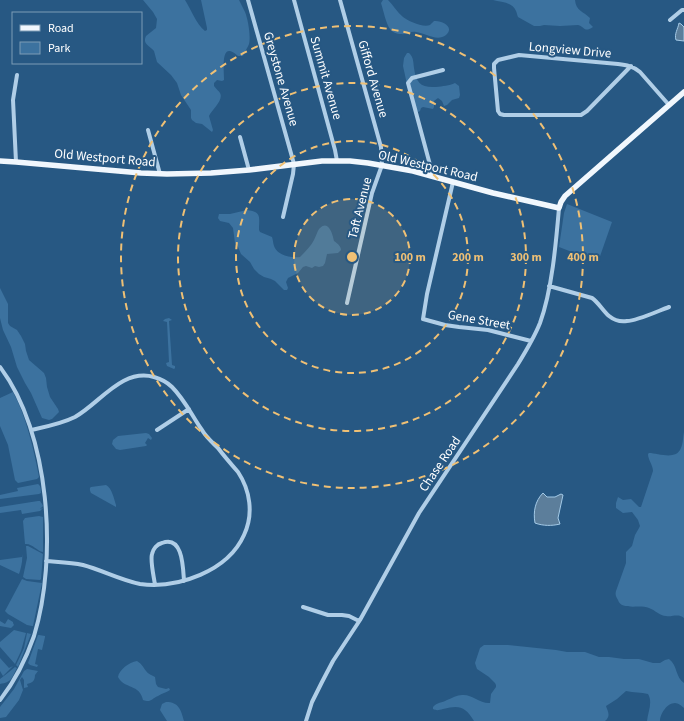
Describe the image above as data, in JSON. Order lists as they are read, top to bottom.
{
  "streets": {
    "main road": ["Old Westport Road"],
    "street": [
      "Longview Drive",
      "Summit Avenue",
      "Greystone Avenue",
      "Gifford Avenue",
      "Taft Avenue",
      "Gene Street",
      "Chase Road"
    ]
  },
  "crossings": [
    ["Summit Avenue", "Old Westport Road"],
    ["Greystone Avenue", "Old Westport Road"],
    ["Gifford Avenue", "Old Westport Road"],
    ["Gifford Avenue", "Taft Avenue"],
    ["Old Westport Road", "Taft Avenue"],
    ["Old Westport Road", "Gene Street"],
    ["Old Westport Road", "Chase Road"],
    ["Gene Street", "Chase Road"]
  ],
  "legend": ["Road", "Park"],
  "rings": [
    "100 m",
    "200 m",
    "300 m",
    "400 m"
  ]
}
